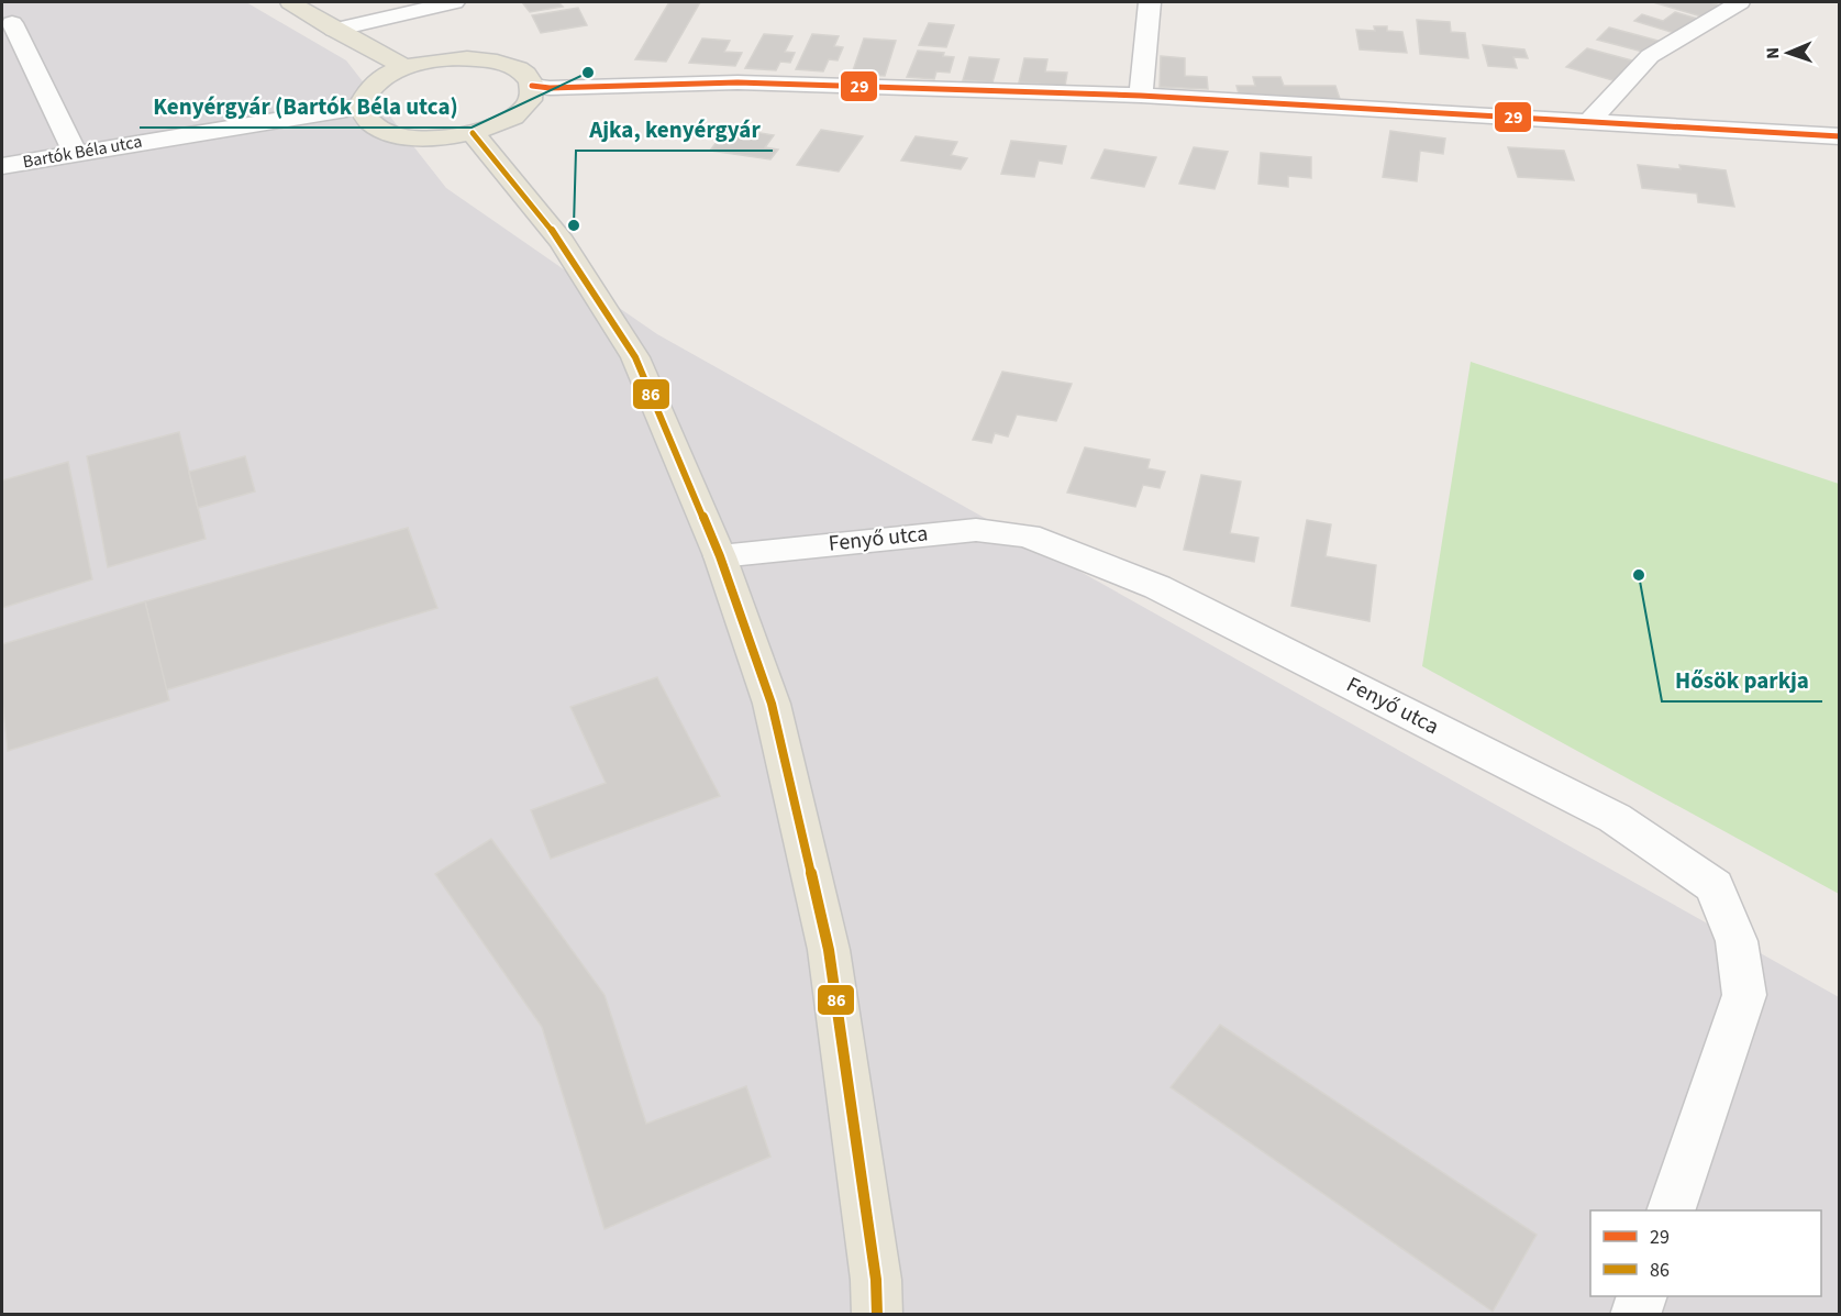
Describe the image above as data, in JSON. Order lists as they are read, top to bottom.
{
  "streets": {
    "street": ["Bartók Béla utca", "Fenyő utca"]
  },
  "places": ["Kenyérgyár (Bartók Béla utca)", "Ajka, kenyérgyár", "Hősök parkja"],
  "lines": ["transit line 29", "transit line 86"],
  "legend": ["29", "86"],
  "north": "left"
}
